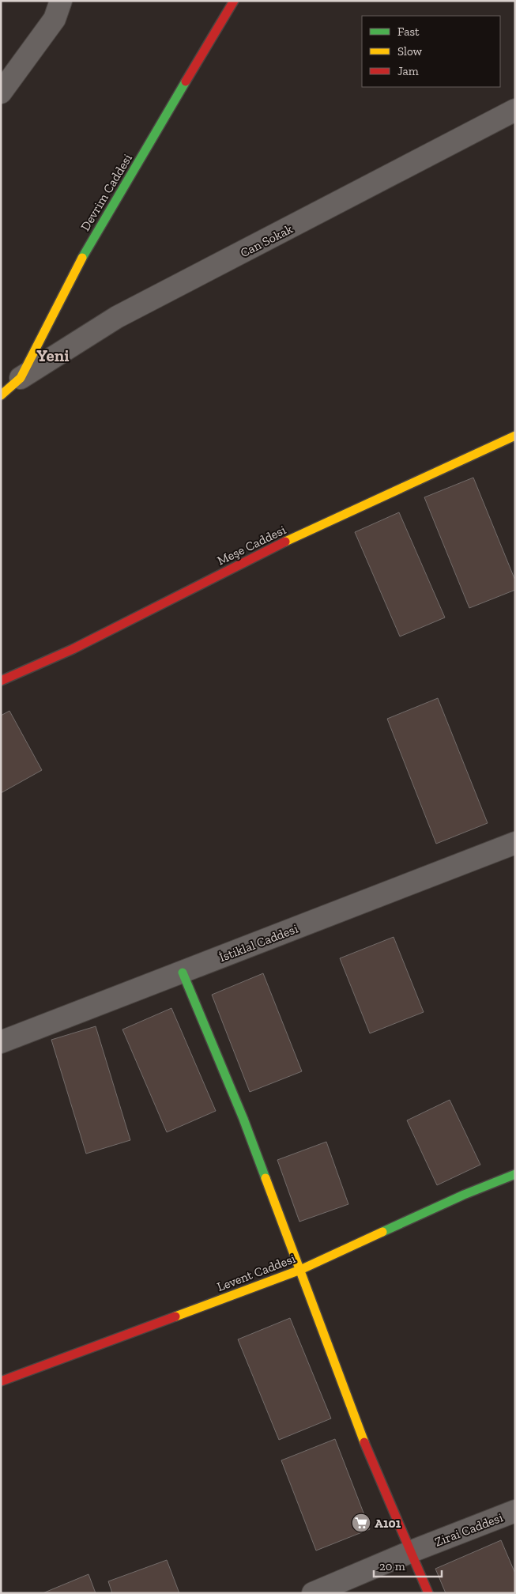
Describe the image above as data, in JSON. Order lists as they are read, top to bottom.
{
  "streets": {
    "street": [
      "Devrim Caddesi",
      "Can Sokak",
      "Meşe Caddesi",
      "İstiklal Caddesi",
      "Levent Caddesi",
      "Zirai Caddesi"
    ]
  },
  "crossings": [
    ["Devrim Caddesi", "Can Sokak"]
  ],
  "districts": ["Yeni"],
  "places": {
    "supermarket": ["A101"]
  },
  "legend": ["Fast", "Slow", "Jam"],
  "scale_bar": "20 m"
}
